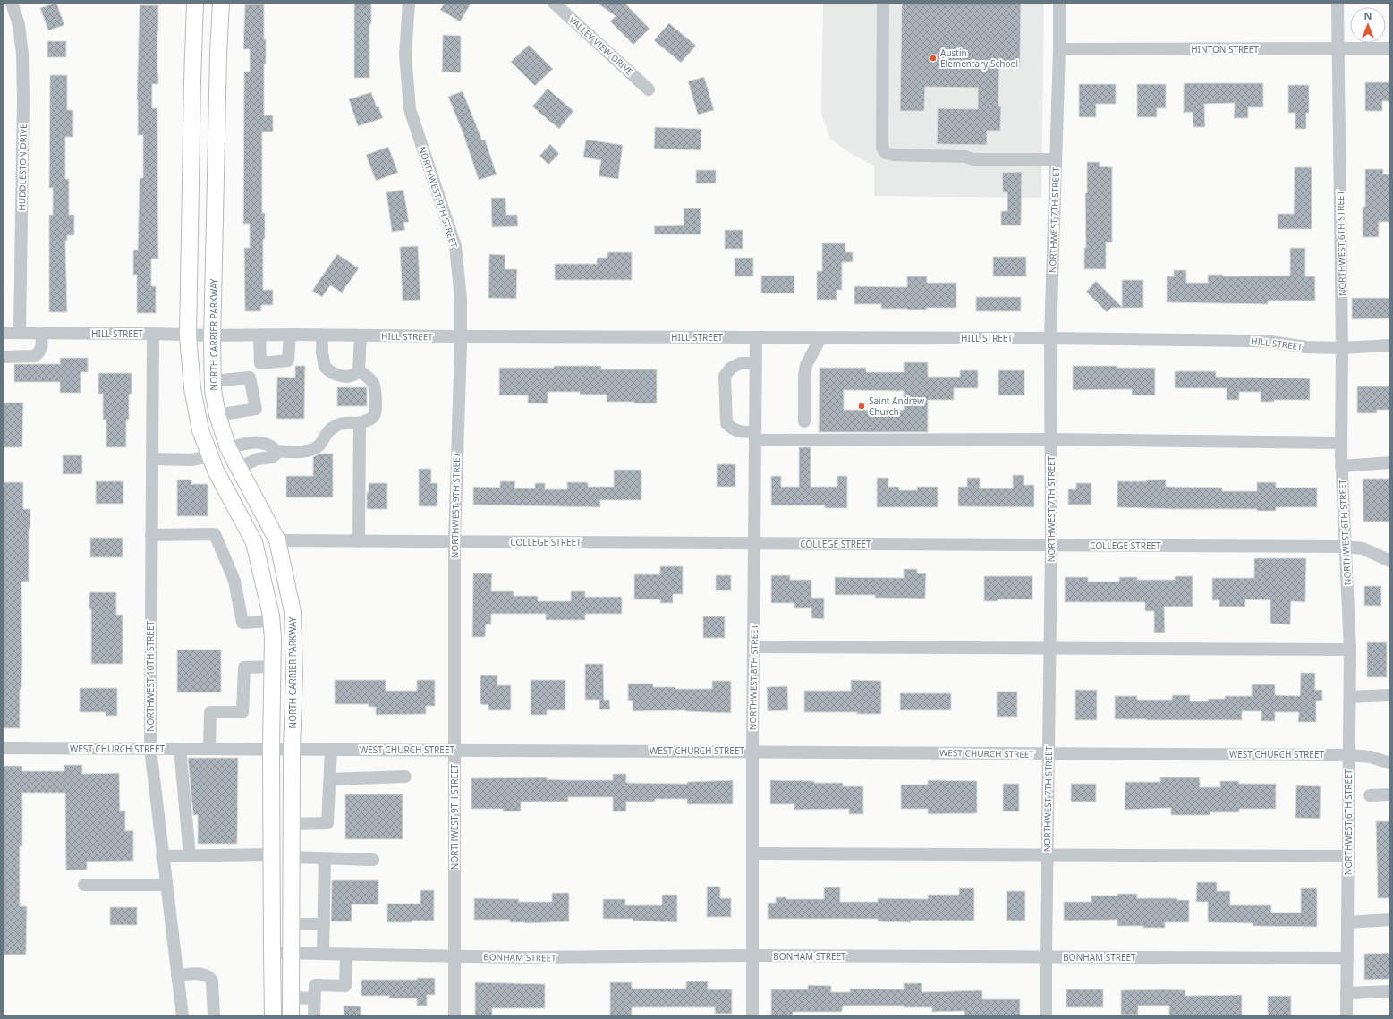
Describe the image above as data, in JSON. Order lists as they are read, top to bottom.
{
  "streets": {
    "main road": ["NORTH CARRIER PARKWAY"],
    "street": [
      "VALLEY VIEW DRIVE",
      "HINTON STREET",
      "HUDDLESTON DRIVE",
      "NORTHWEST 9TH STREET",
      "NORTHWEST 7TH STREET",
      "NORTHWEST 6TH STREET",
      "HILL STREET",
      "COLLEGE STREET",
      "NORTHWEST 10TH STREET",
      "NORTHWEST 8TH STREET",
      "WEST CHURCH STREET",
      "BONHAM STREET"
    ]
  },
  "crossings": [
    ["HINTON STREET", "NORTHWEST 7TH STREET"],
    ["HINTON STREET", "NORTHWEST 6TH STREET"],
    ["HUDDLESTON DRIVE", "HILL STREET"],
    ["NORTHWEST 9TH STREET", "HILL STREET"],
    ["NORTHWEST 9TH STREET", "COLLEGE STREET"],
    ["NORTHWEST 9TH STREET", "WEST CHURCH STREET"],
    ["NORTHWEST 9TH STREET", "BONHAM STREET"],
    ["NORTHWEST 7TH STREET", "HILL STREET"],
    ["NORTHWEST 7TH STREET", "COLLEGE STREET"],
    ["NORTHWEST 7TH STREET", "WEST CHURCH STREET"],
    ["NORTHWEST 7TH STREET", "BONHAM STREET"],
    ["NORTHWEST 6TH STREET", "HILL STREET"],
    ["NORTHWEST 6TH STREET", "COLLEGE STREET"],
    ["NORTHWEST 6TH STREET", "WEST CHURCH STREET"],
    ["NORTHWEST 6TH STREET", "BONHAM STREET"],
    ["HILL STREET", "NORTH CARRIER PARKWAY"],
    ["HILL STREET", "NORTHWEST 10TH STREET"],
    ["HILL STREET", "NORTHWEST 8TH STREET"],
    ["NORTH CARRIER PARKWAY", "COLLEGE STREET"],
    ["NORTH CARRIER PARKWAY", "WEST CHURCH STREET"],
    ["NORTH CARRIER PARKWAY", "BONHAM STREET"],
    ["COLLEGE STREET", "NORTHWEST 8TH STREET"],
    ["NORTHWEST 10TH STREET", "WEST CHURCH STREET"],
    ["NORTHWEST 8TH STREET", "WEST CHURCH STREET"],
    ["NORTHWEST 8TH STREET", "BONHAM STREET"]
  ],
  "places": ["Austin Elementary School", "Saint Andrew Church"],
  "north": "top"
}
